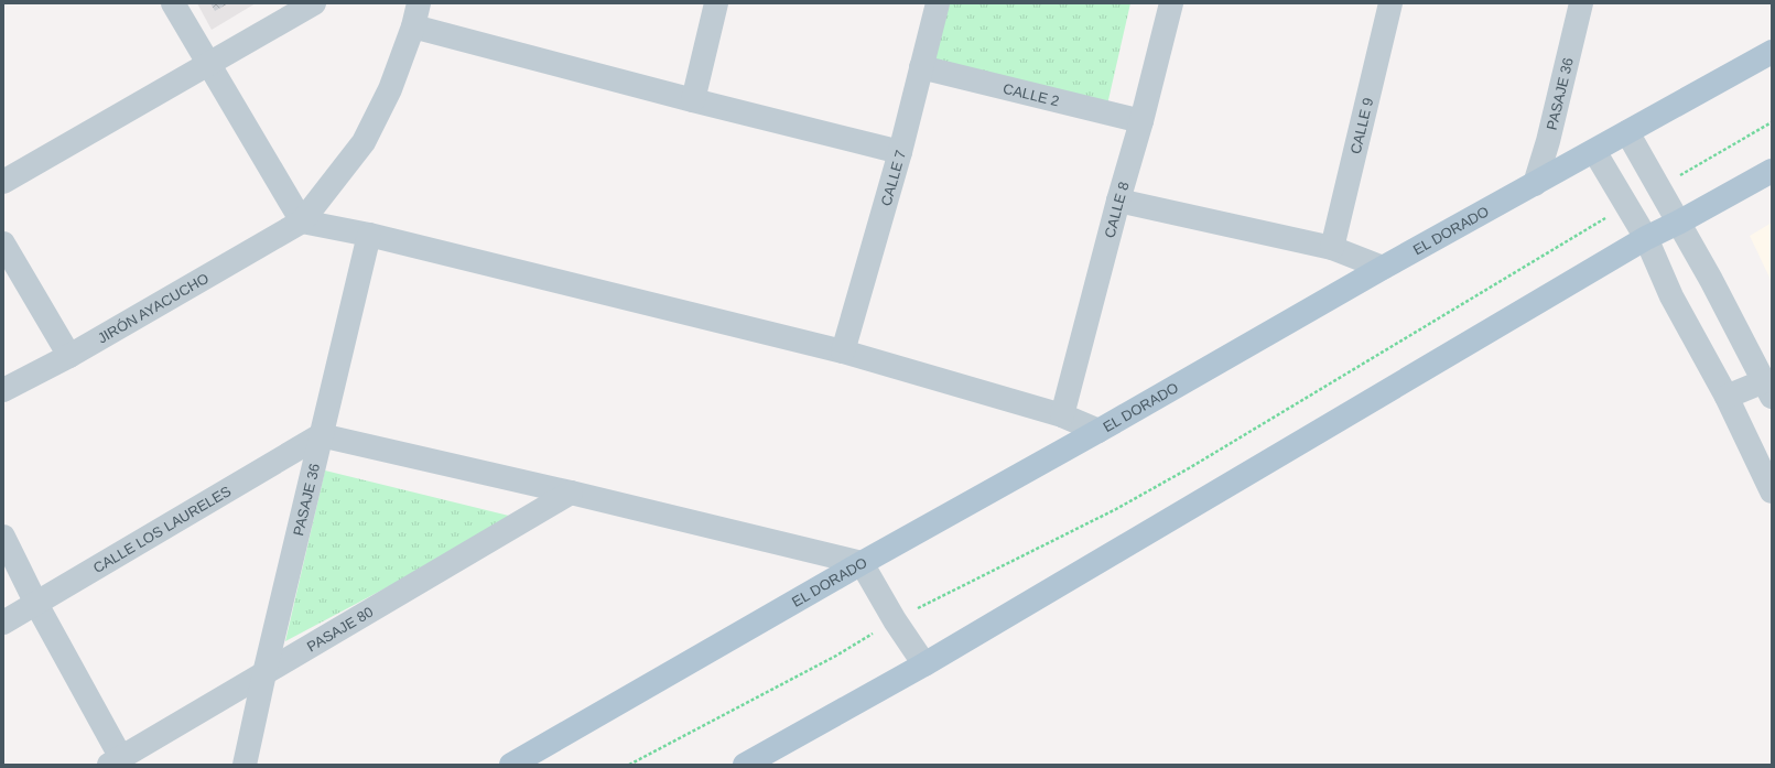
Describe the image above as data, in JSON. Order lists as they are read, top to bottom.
{
  "streets": {
    "main road": ["EL DORADO"],
    "street": [
      "CALLE 2",
      "PASAJE 36",
      "CALLE 9",
      "CALLE 7",
      "CALLE 8",
      "JIRÓN AYACUCHO",
      "CALLE LOS LAURELES",
      "PASAJE 80"
    ]
  },
  "crossings": [
    ["CALLE 2", "CALLE 7"],
    ["CALLE 2", "CALLE 8"],
    ["PASAJE 36", "EL DORADO"],
    ["PASAJE 36", "CALLE LOS LAURELES"],
    ["PASAJE 36", "PASAJE 80"]
  ]
}
